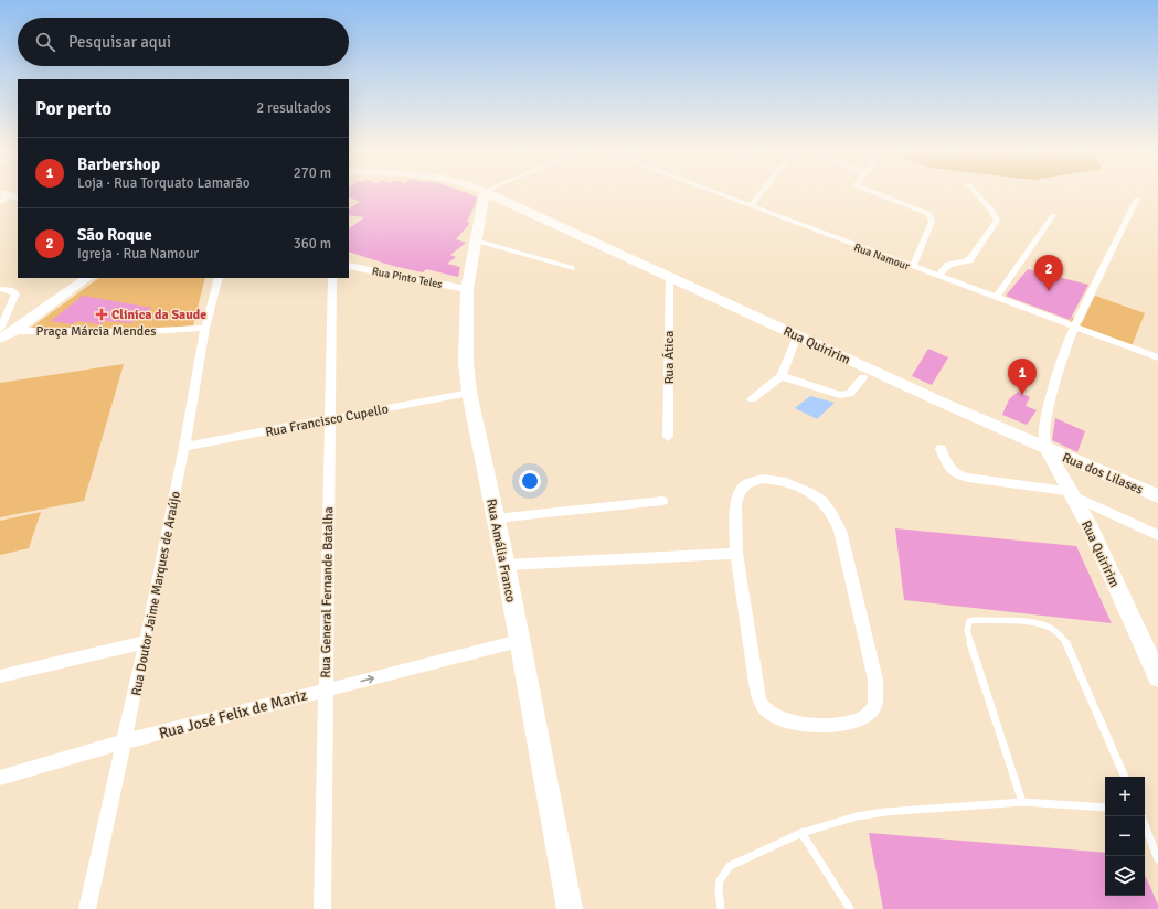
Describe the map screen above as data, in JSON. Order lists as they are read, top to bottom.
{
  "streets": {
    "street": [
      "Rua Namour",
      "Rua Pinto Teles",
      "Praça Márcia Mendes",
      "Rua Quiririm",
      "Rua Ática",
      "Rua Francisco Cupello",
      "Rua dos Lilases",
      "Rua Amália Franco",
      "Rua General Fernande Batalha",
      "Rua Doutor Jaime Marques de Araújo",
      "Rua José Felix de Mariz"
    ]
  },
  "crossings": [
    ["Rua Pinto Teles", "Rua Amália Franco"],
    ["Praça Márcia Mendes", "Rua Doutor Jaime Marques de Araújo"],
    ["Rua Quiririm", "Rua Ática"],
    ["Rua Quiririm", "Rua dos Lilases"],
    ["Rua Francisco Cupello", "Rua Amália Franco"],
    ["Rua Francisco Cupello", "Rua General Fernande Batalha"],
    ["Rua Francisco Cupello", "Rua Doutor Jaime Marques de Araújo"],
    ["Rua Amália Franco", "Rua José Felix de Mariz"],
    ["Rua General Fernande Batalha", "Rua José Felix de Mariz"],
    ["Rua Doutor Jaime Marques de Araújo", "Rua José Felix de Mariz"]
  ],
  "one_way": ["Rua José Felix de Mariz"],
  "places": {
    "health": ["Clinica da Saude"]
  },
  "page": {
    "search": "Pesquisar aqui",
    "heading": ["Por perto", "2 resultados"],
    "list": [
      {
        "mark": "1",
        "name": "Barbershop",
        "note": "Loja · Rua Torquato Lamarão",
        "value": "270 m"
      },
      {
        "mark": "2",
        "name": "São Roque",
        "note": "Igreja · Rua Namour",
        "value": "360 m"
      }
    ],
    "pins": ["2", "1"],
    "map_buttons": ["+", "−"]
  }
}
